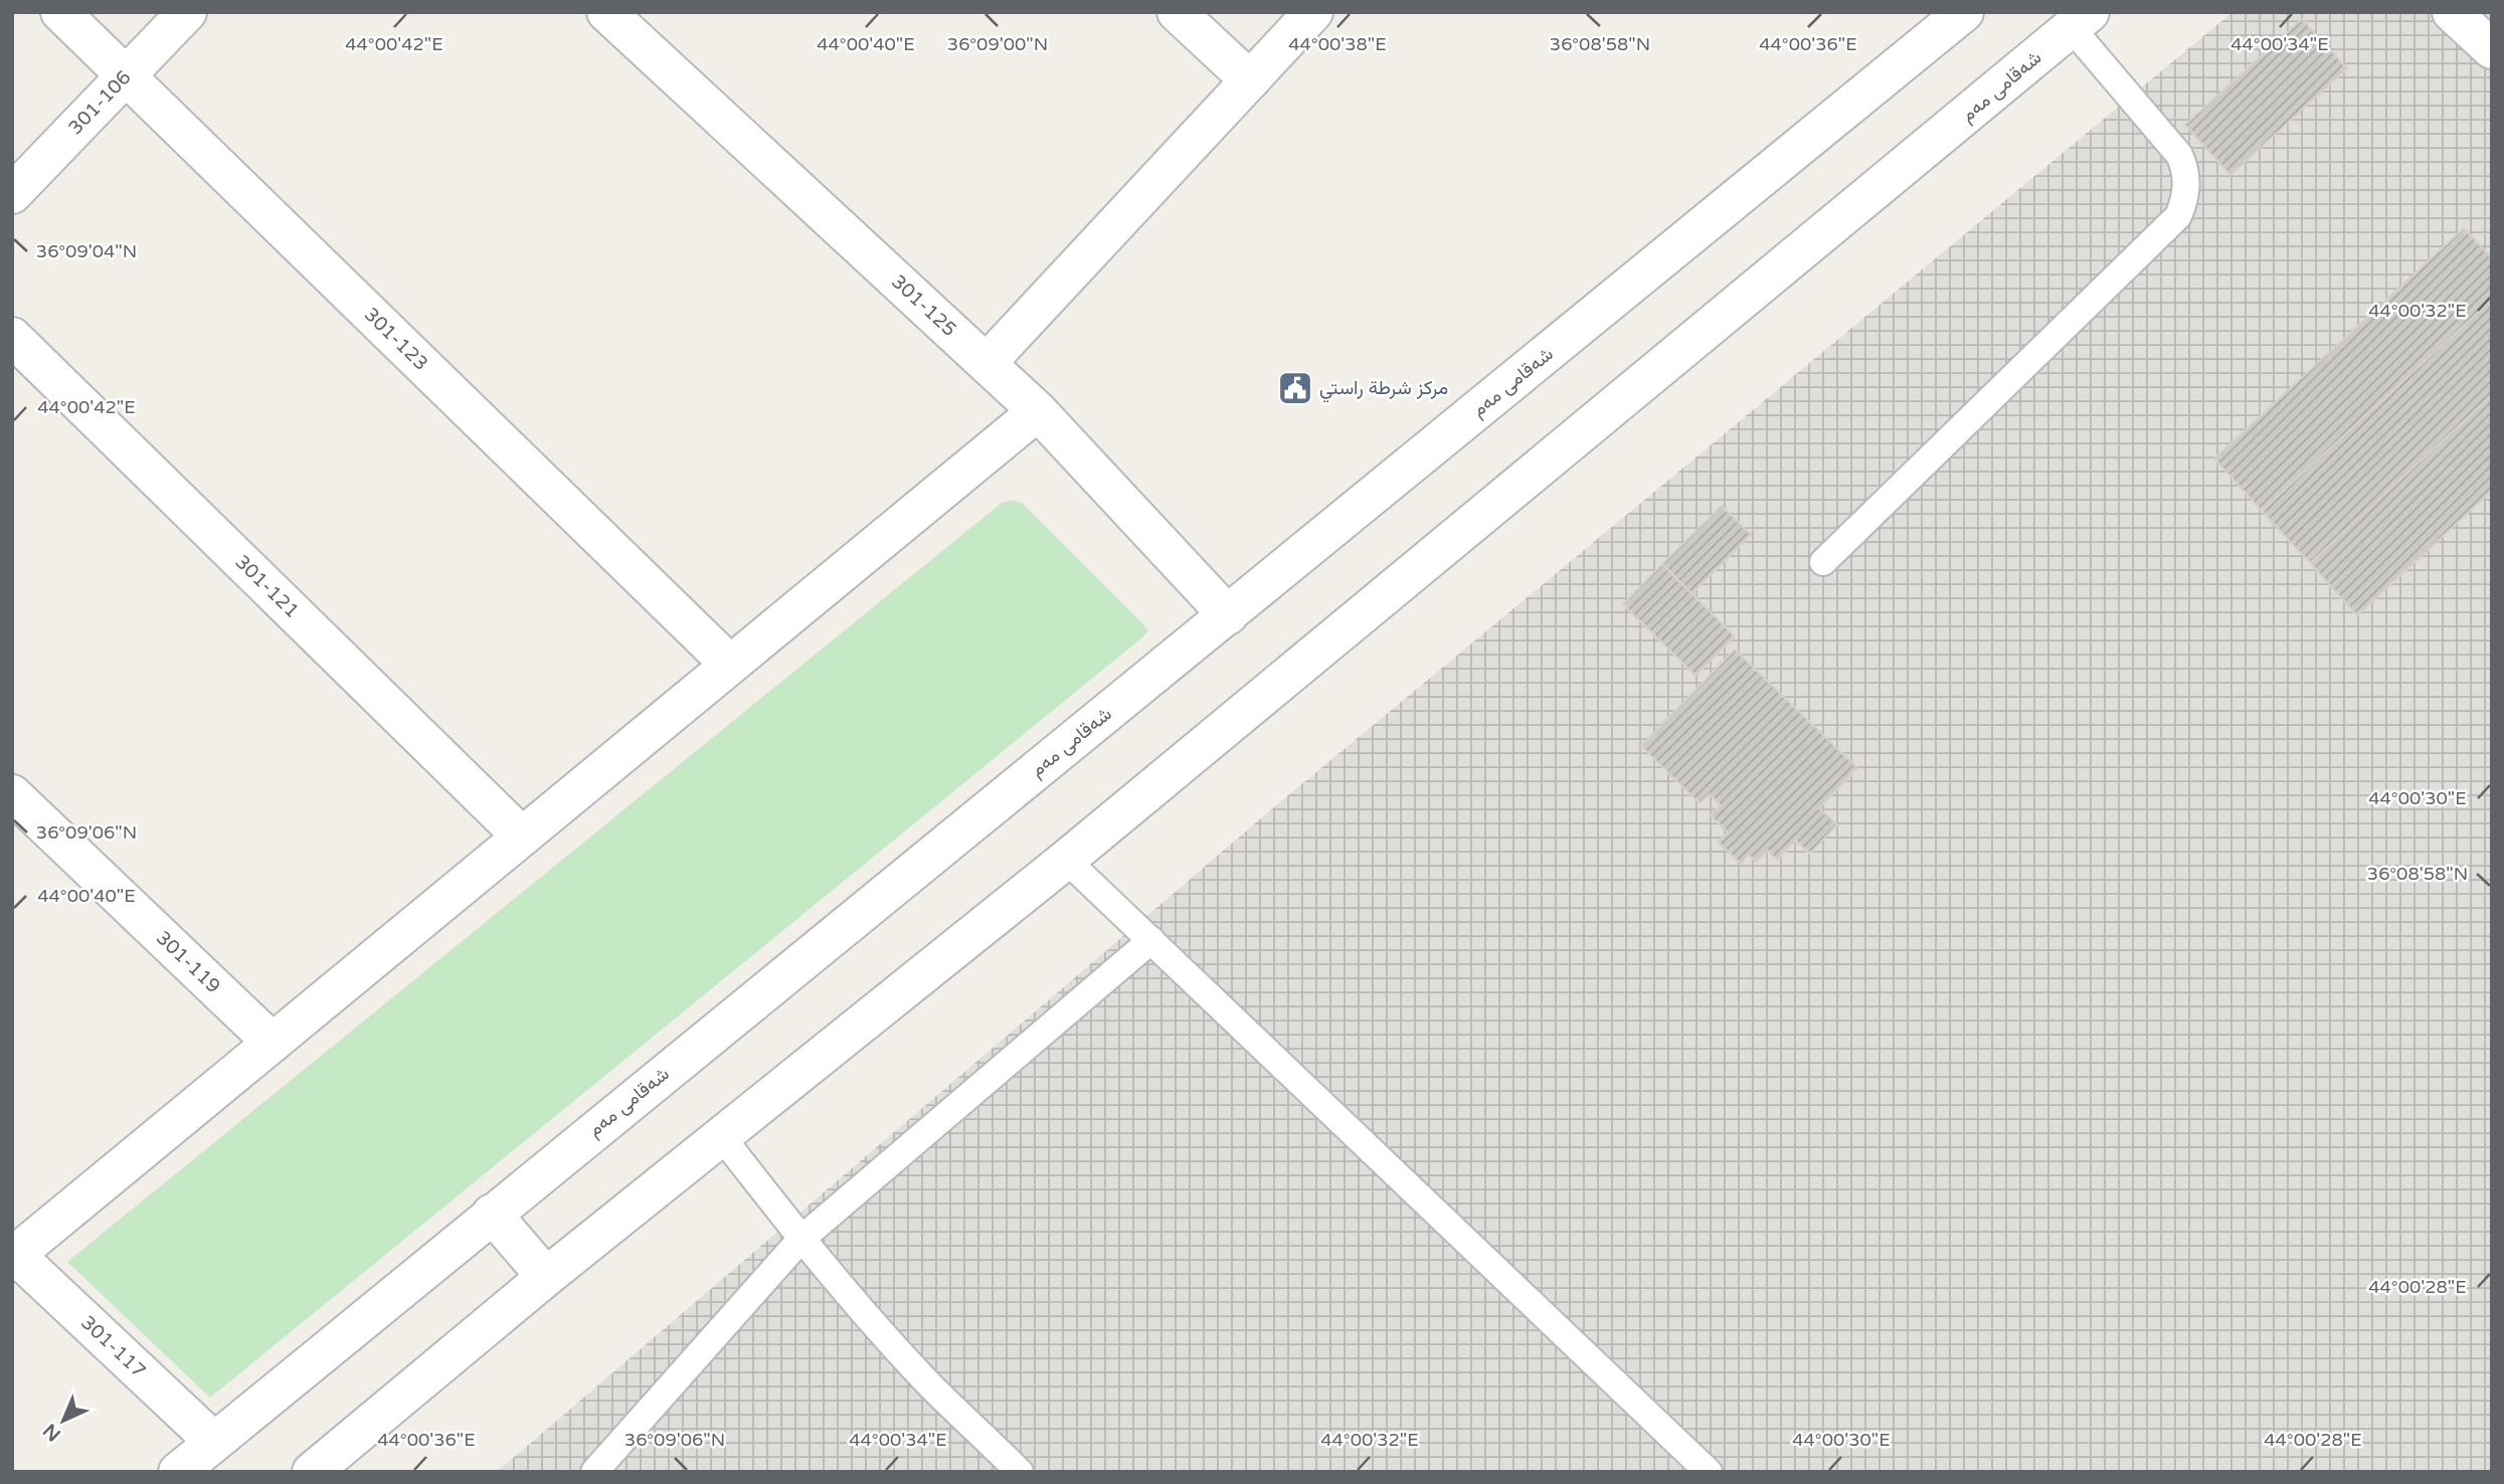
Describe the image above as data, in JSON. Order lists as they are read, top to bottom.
{
  "streets": {
    "street": [
      "شەقامی مەم",
      "301-106",
      "301-125",
      "301-123",
      "301-121",
      "301-119",
      "301-117"
    ]
  },
  "crossings": [
    ["شەقامی مەم", "301-125"],
    ["شەقامی مەم", "301-117"],
    ["301-106", "301-123"]
  ],
  "places": {
    "public building": ["مركز شرطة راستي"]
  },
  "north": "bottom left",
  "coordinates": [
    "36°09'00\"N",
    "36°08'58\"N",
    "44°00'34\"E",
    "44°00'42\"E",
    "44°00'40\"E",
    "44°00'38\"E",
    "44°00'36\"E",
    "36°09'04\"N",
    "44°00'32\"E",
    "44°00'30\"E",
    "36°09'06\"N",
    "44°00'28\"E"
  ]
}
